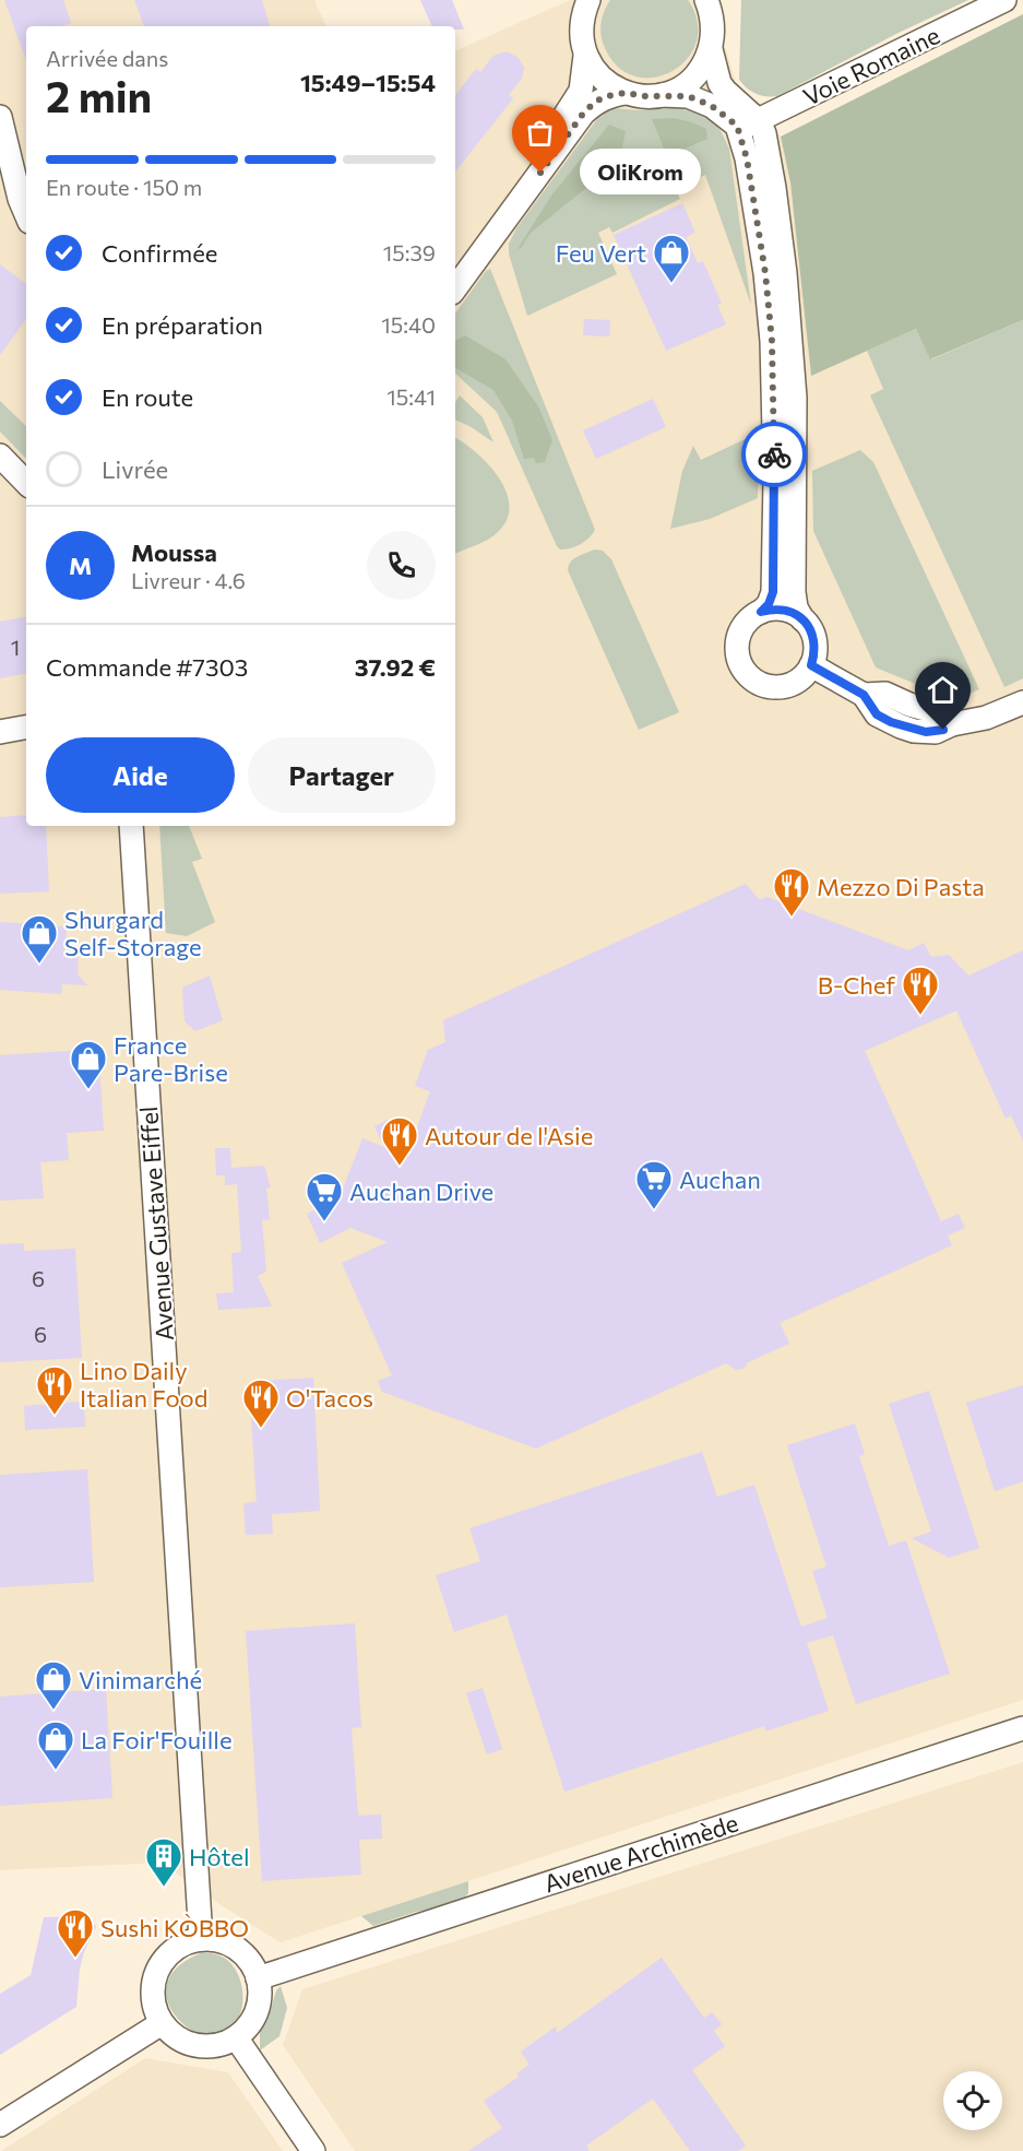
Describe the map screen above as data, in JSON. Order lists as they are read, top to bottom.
{
  "streets": {
    "street": ["Voie Romaine", "Avenue Gustave Eiffel", "Avenue Archimède"]
  },
  "crossings": [
    ["Avenue Gustave Eiffel", "Avenue Archimède"]
  ],
  "places": {
    "other": ["OliKrom"],
    "shop": [
      "Feu Vert",
      "Shurgard Self-Storage",
      "France Pare-Brise",
      "Vinimarché",
      "La Foir'Fouille"
    ],
    "restaurant": [
      "Mezzo Di Pasta",
      "B-Chef",
      "Autour de l'Asie",
      "Lino Daily Italian Food",
      "O'Tacos",
      "Sushi KÒBBO"
    ],
    "supermarket": ["Auchan", "Auchan Drive"],
    "building": ["Hôtel"]
  },
  "house_numbers": ["1", "6", "6"],
  "page": {
    "heading": ["2 min", "Arrivée dans", "15:49–15:54"],
    "panel": [
      "Moussa",
      "Livreur · 4.6",
      "Commande #7303",
      "37.92 €"
    ],
    "bar": "En route · 150 m",
    "bubble": "OliKrom",
    "list": [
      ["Confirmée", "15:39"],
      ["En préparation", "15:40"],
      ["En route", "15:41"],
      "Livrée"
    ],
    "round": "M",
    "buttons": ["Aide", "Partager"]
  }
}
